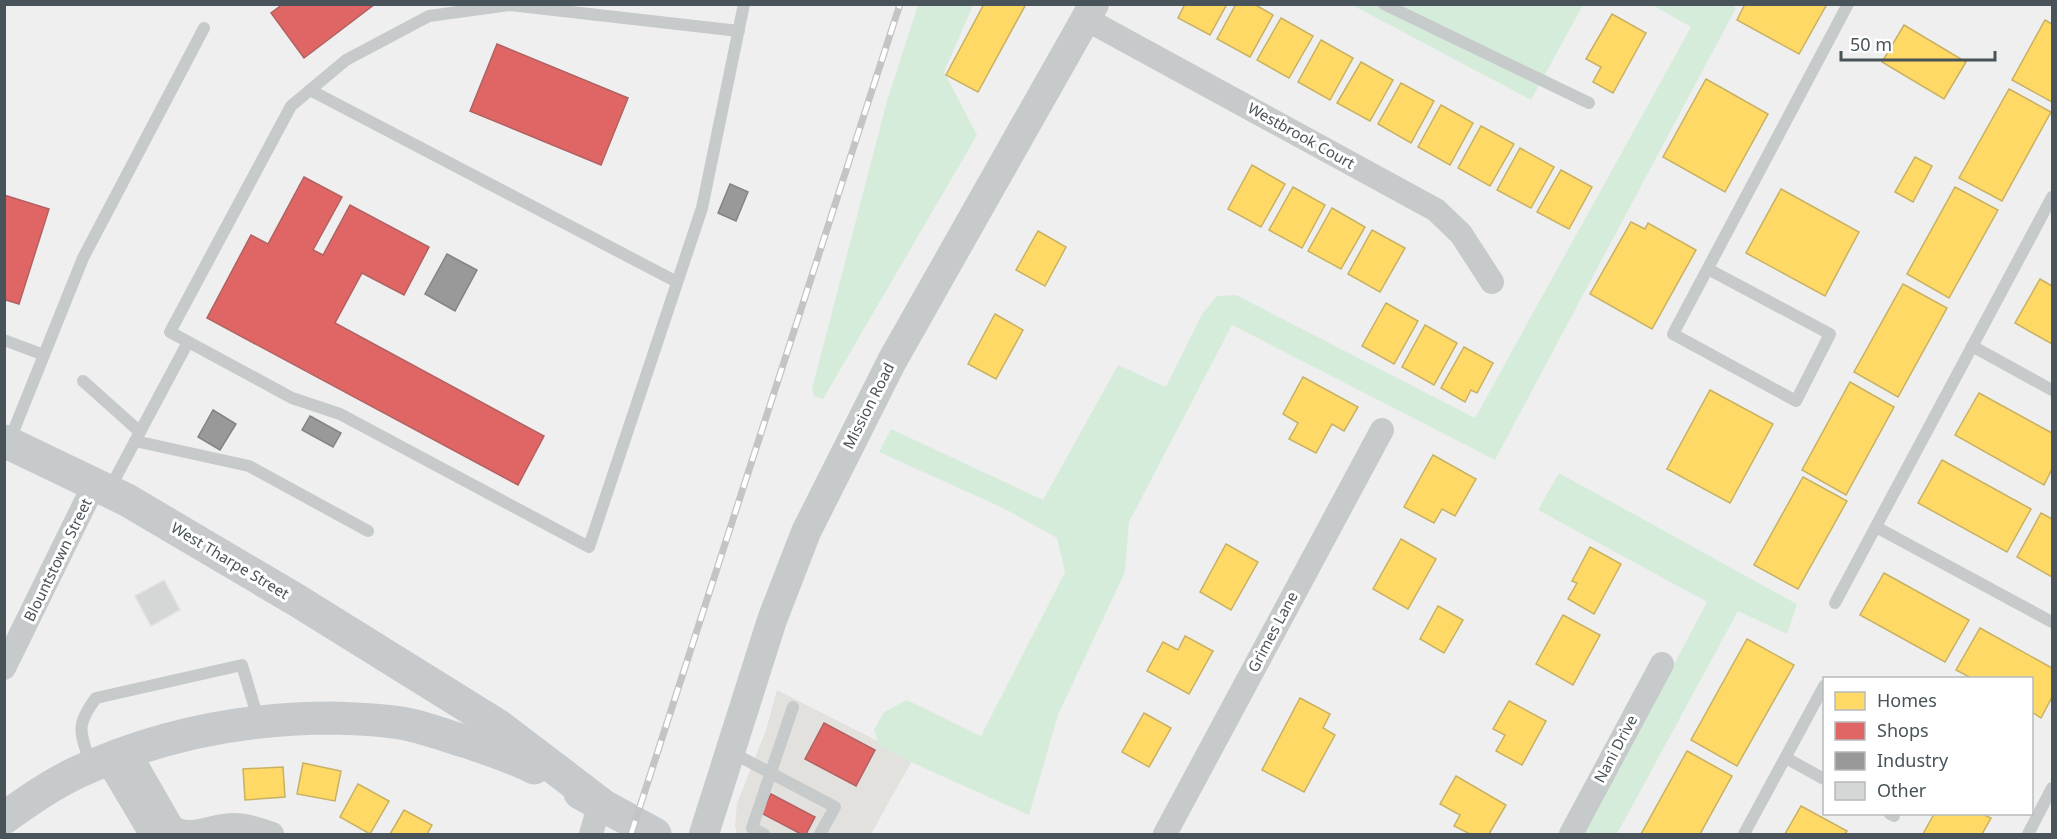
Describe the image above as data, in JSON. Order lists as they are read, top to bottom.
{
  "streets": {
    "main road": ["West Tharpe Street"],
    "street": [
      "Westbrook Court",
      "Mission Road",
      "Blountstown Street",
      "Grimes Lane",
      "Nani Drive"
    ]
  },
  "crossings": [
    ["Westbrook Court", "Mission Road"],
    ["Blountstown Street", "West Tharpe Street"]
  ],
  "legend": [
    "Homes",
    "Shops",
    "Industry",
    "Other"
  ],
  "scale_bar": "50 m"
}
